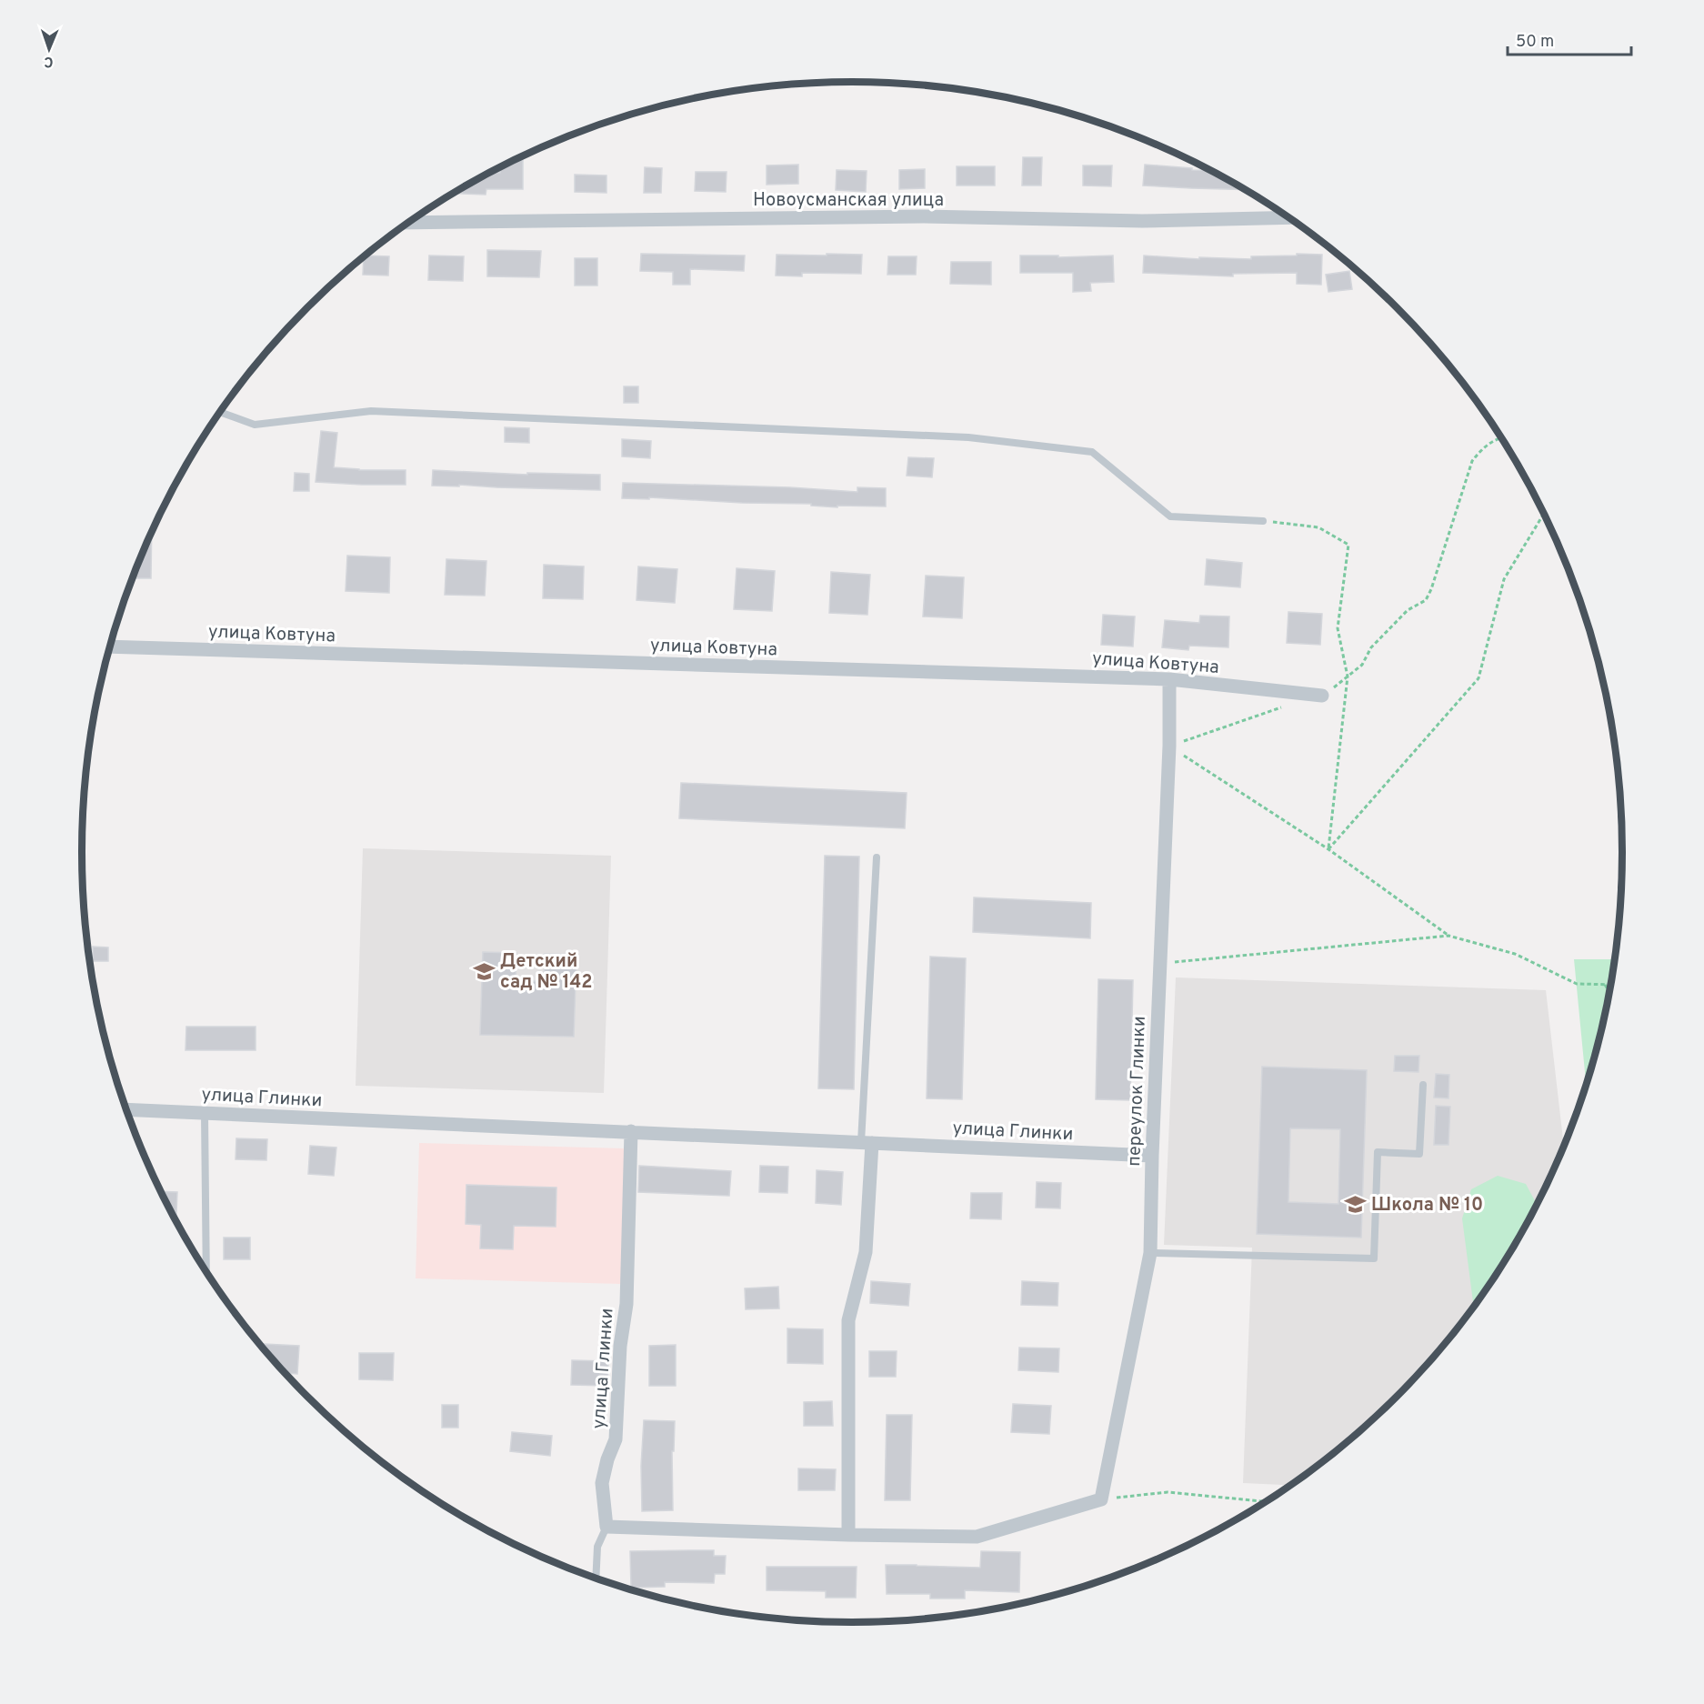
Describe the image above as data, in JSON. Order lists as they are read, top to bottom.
{
  "streets": {
    "street": [
      "Новоусманская улица",
      "улица Ковтуна",
      "переулок Глинки",
      "улица Глинки"
    ]
  },
  "crossings": [
    ["улица Ковтуна", "переулок Глинки"],
    ["переулок Глинки", "улица Глинки"]
  ],
  "places": {
    "school or university": ["Детский сад № 142", "Школа № 10"]
  },
  "scale_bar": "50 m",
  "north": "bottom"
}
